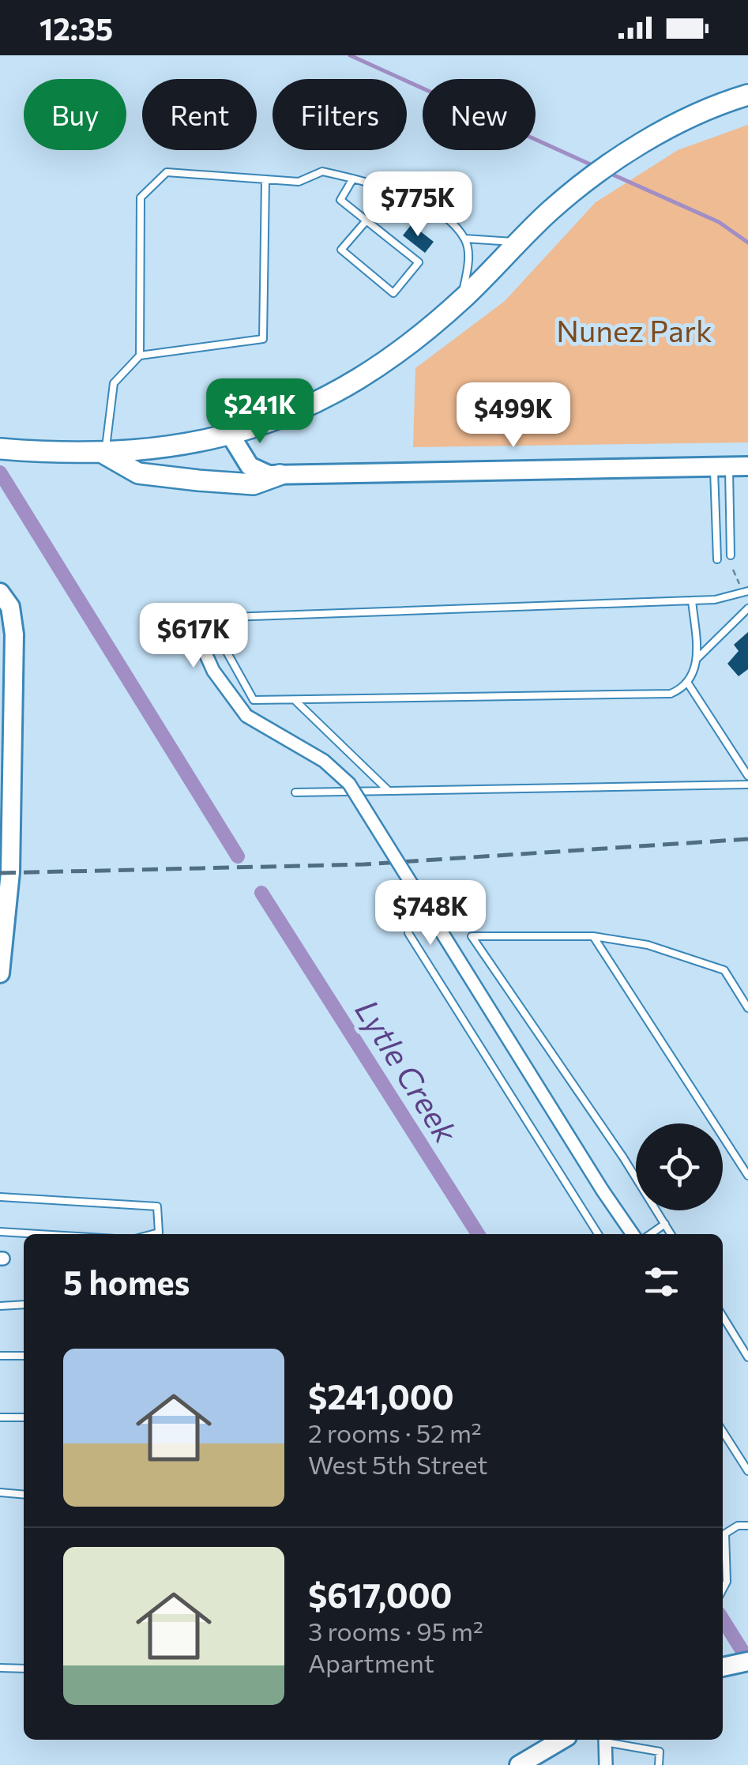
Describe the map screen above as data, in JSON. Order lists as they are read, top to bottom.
{
  "water": ["Lytle Creek"],
  "parks": ["Nunez Park"],
  "page": {
    "status": "12:35",
    "chip": [
      "Buy",
      "Rent",
      "Filters",
      "New"
    ],
    "price": [
      "$775K",
      "$241K",
      "$499K",
      "$617K",
      "$748K"
    ],
    "heading": "5 homes",
    "list": [
      {
        "name": "$241,000",
        "note": "2 rooms · 52 m² · West 5th Street"
      },
      {
        "name": "$617,000",
        "note": "3 rooms · 95 m² · Apartment"
      }
    ]
  }
}
